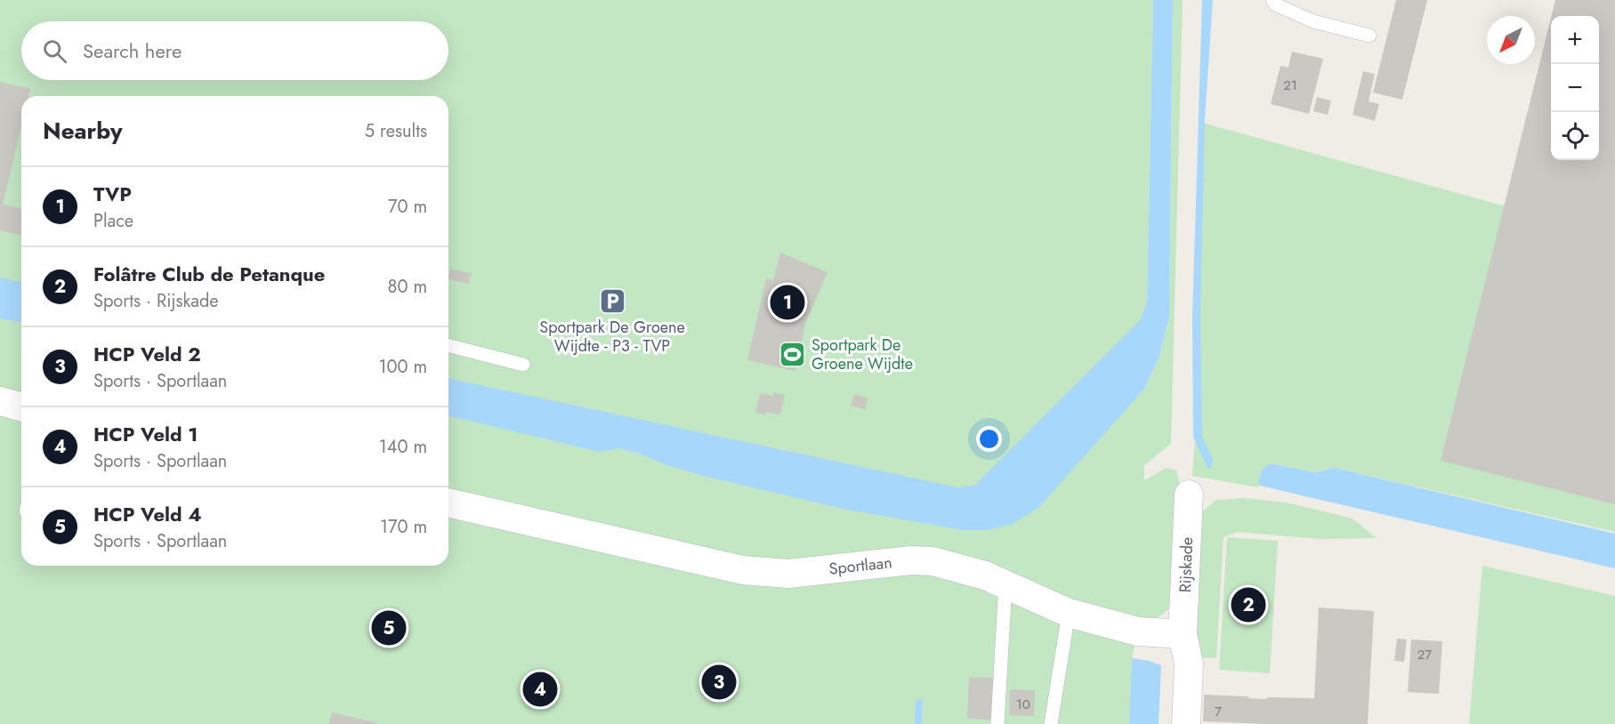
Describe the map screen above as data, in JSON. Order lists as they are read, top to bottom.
{
  "streets": {
    "street": ["Rijskade", "Sportlaan"]
  },
  "crossings": [
    ["Rijskade", "Sportlaan"]
  ],
  "places": {
    "parking": ["Sportpark De Groene Wijdte - P3 - TVP"],
    "sports": ["Sportpark De Groene Wijdte"]
  },
  "house_numbers": [
    "21",
    "27",
    "10",
    "7"
  ],
  "north": "bottom left",
  "page": {
    "map_buttons": ["+", "−"],
    "search": "Search here",
    "heading": ["Nearby", "5 results"],
    "list": [
      {
        "mark": "1",
        "name": "TVP",
        "note": "Place",
        "value": "70 m"
      },
      {
        "mark": "2",
        "name": "Folâtre Club de Petanque",
        "note": "Sports · Rijskade",
        "value": "80 m"
      },
      {
        "mark": "3",
        "name": "HCP Veld 2",
        "note": "Sports · Sportlaan",
        "value": "100 m"
      },
      {
        "mark": "4",
        "name": "HCP Veld 1",
        "note": "Sports · Sportlaan",
        "value": "140 m"
      },
      {
        "mark": "5",
        "name": "HCP Veld 4",
        "note": "Sports · Sportlaan",
        "value": "170 m"
      }
    ],
    "pins": [
      "1",
      "2",
      "5",
      "3",
      "4"
    ]
  }
}
